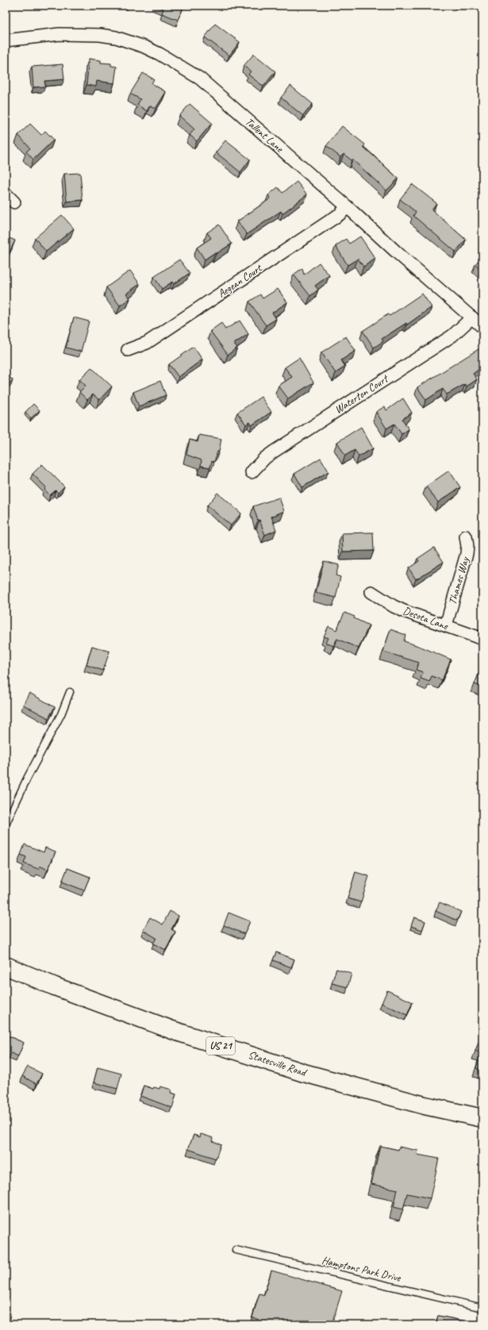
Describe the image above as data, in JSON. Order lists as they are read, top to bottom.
{
  "streets": {
    "main road": ["US 21", "Statesville Road"],
    "street": [
      "Tallent Lane",
      "Aegean Court",
      "Waterton Court",
      "Thames Way",
      "Desota Lane"
    ],
    "lane": ["Hamptons Park Drive"]
  },
  "crossings": [
    ["Tallent Lane", "Aegean Court"],
    ["Tallent Lane", "Waterton Court"],
    ["Thames Way", "Desota Lane"]
  ]
}
